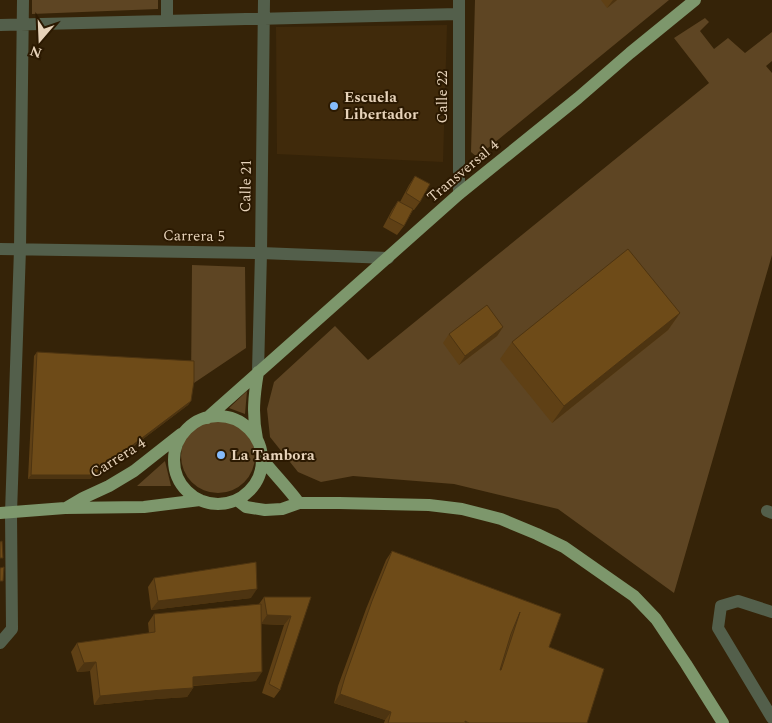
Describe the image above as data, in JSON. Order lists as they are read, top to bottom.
{
  "streets": {
    "main road": ["Transversal 4", "Carrera 4"],
    "street": ["Calle 22", "Calle 21", "Carrera 5"]
  },
  "crossings": [
    ["Calle 22", "Transversal 4"],
    ["Transversal 4", "Calle 21"],
    ["Transversal 4", "Carrera 5"],
    ["Transversal 4", "Carrera 4"],
    ["Calle 21", "Carrera 5"]
  ],
  "places": ["Escuela Libertador", "La Tambora"],
  "north": "bottom"
}
